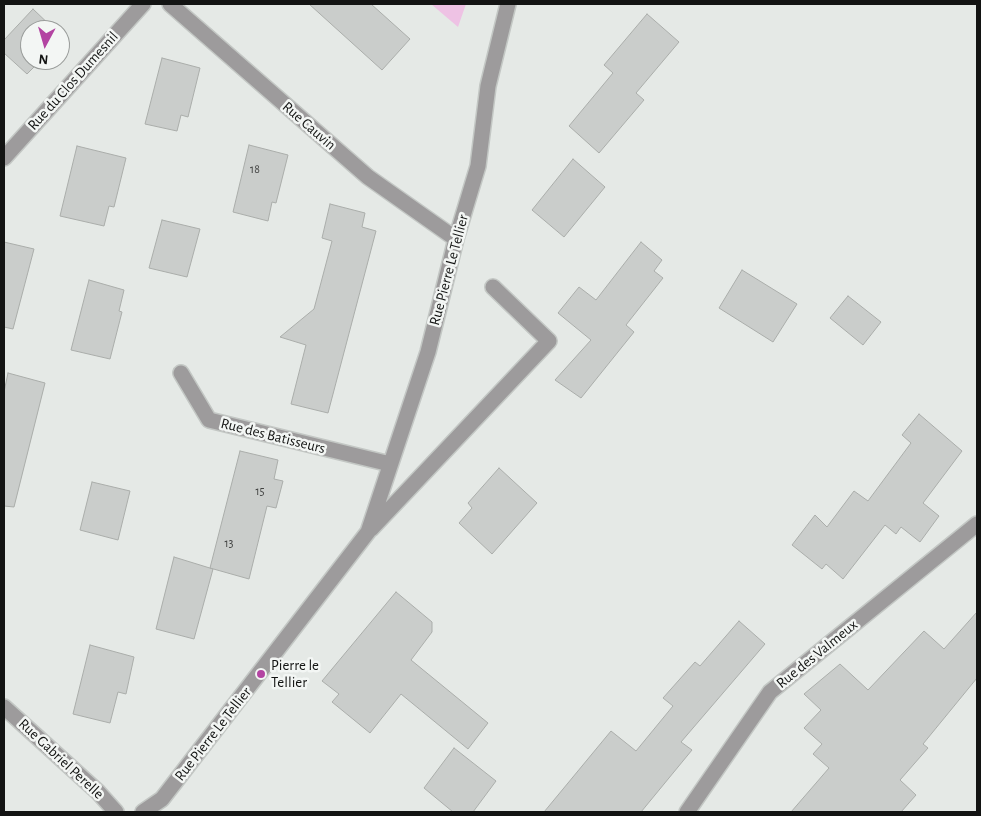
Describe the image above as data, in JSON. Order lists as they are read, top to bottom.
{
  "streets": {
    "street": [
      "Rue du Clos Dumesnil",
      "Rue Cauvin",
      "Rue Pierre Le Tellier",
      "Rue des Batisseurs",
      "Rue des Valmeux",
      "Rue Gabriel Perelle"
    ]
  },
  "crossings": [
    ["Rue Cauvin", "Rue Pierre Le Tellier"],
    ["Rue Pierre Le Tellier", "Rue des Batisseurs"]
  ],
  "places": ["Pierre le Tellier"],
  "house_numbers": ["18", "15", "13"],
  "north": "bottom"
}
